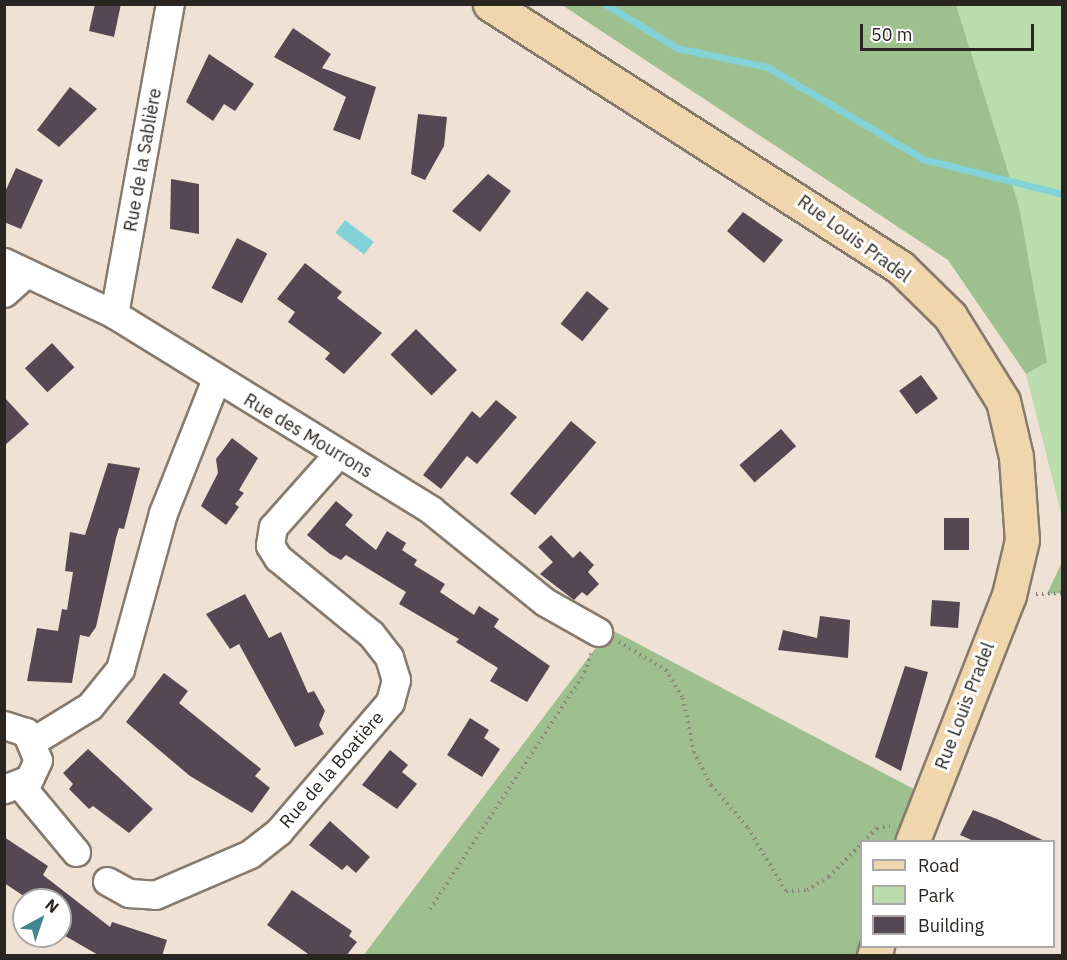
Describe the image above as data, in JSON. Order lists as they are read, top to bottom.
{
  "streets": {
    "main road": ["Rue Louis Pradel"],
    "street": ["Rue de la Sablière", "Rue des Mourrons", "Rue de la Boatière"]
  },
  "crossings": [
    ["Rue de la Sablière", "Rue des Mourrons"],
    ["Rue des Mourrons", "Rue de la Boatière"]
  ],
  "legend": ["Road", "Park", "Building"],
  "scale_bar": "50 m",
  "north": "top right"
}
